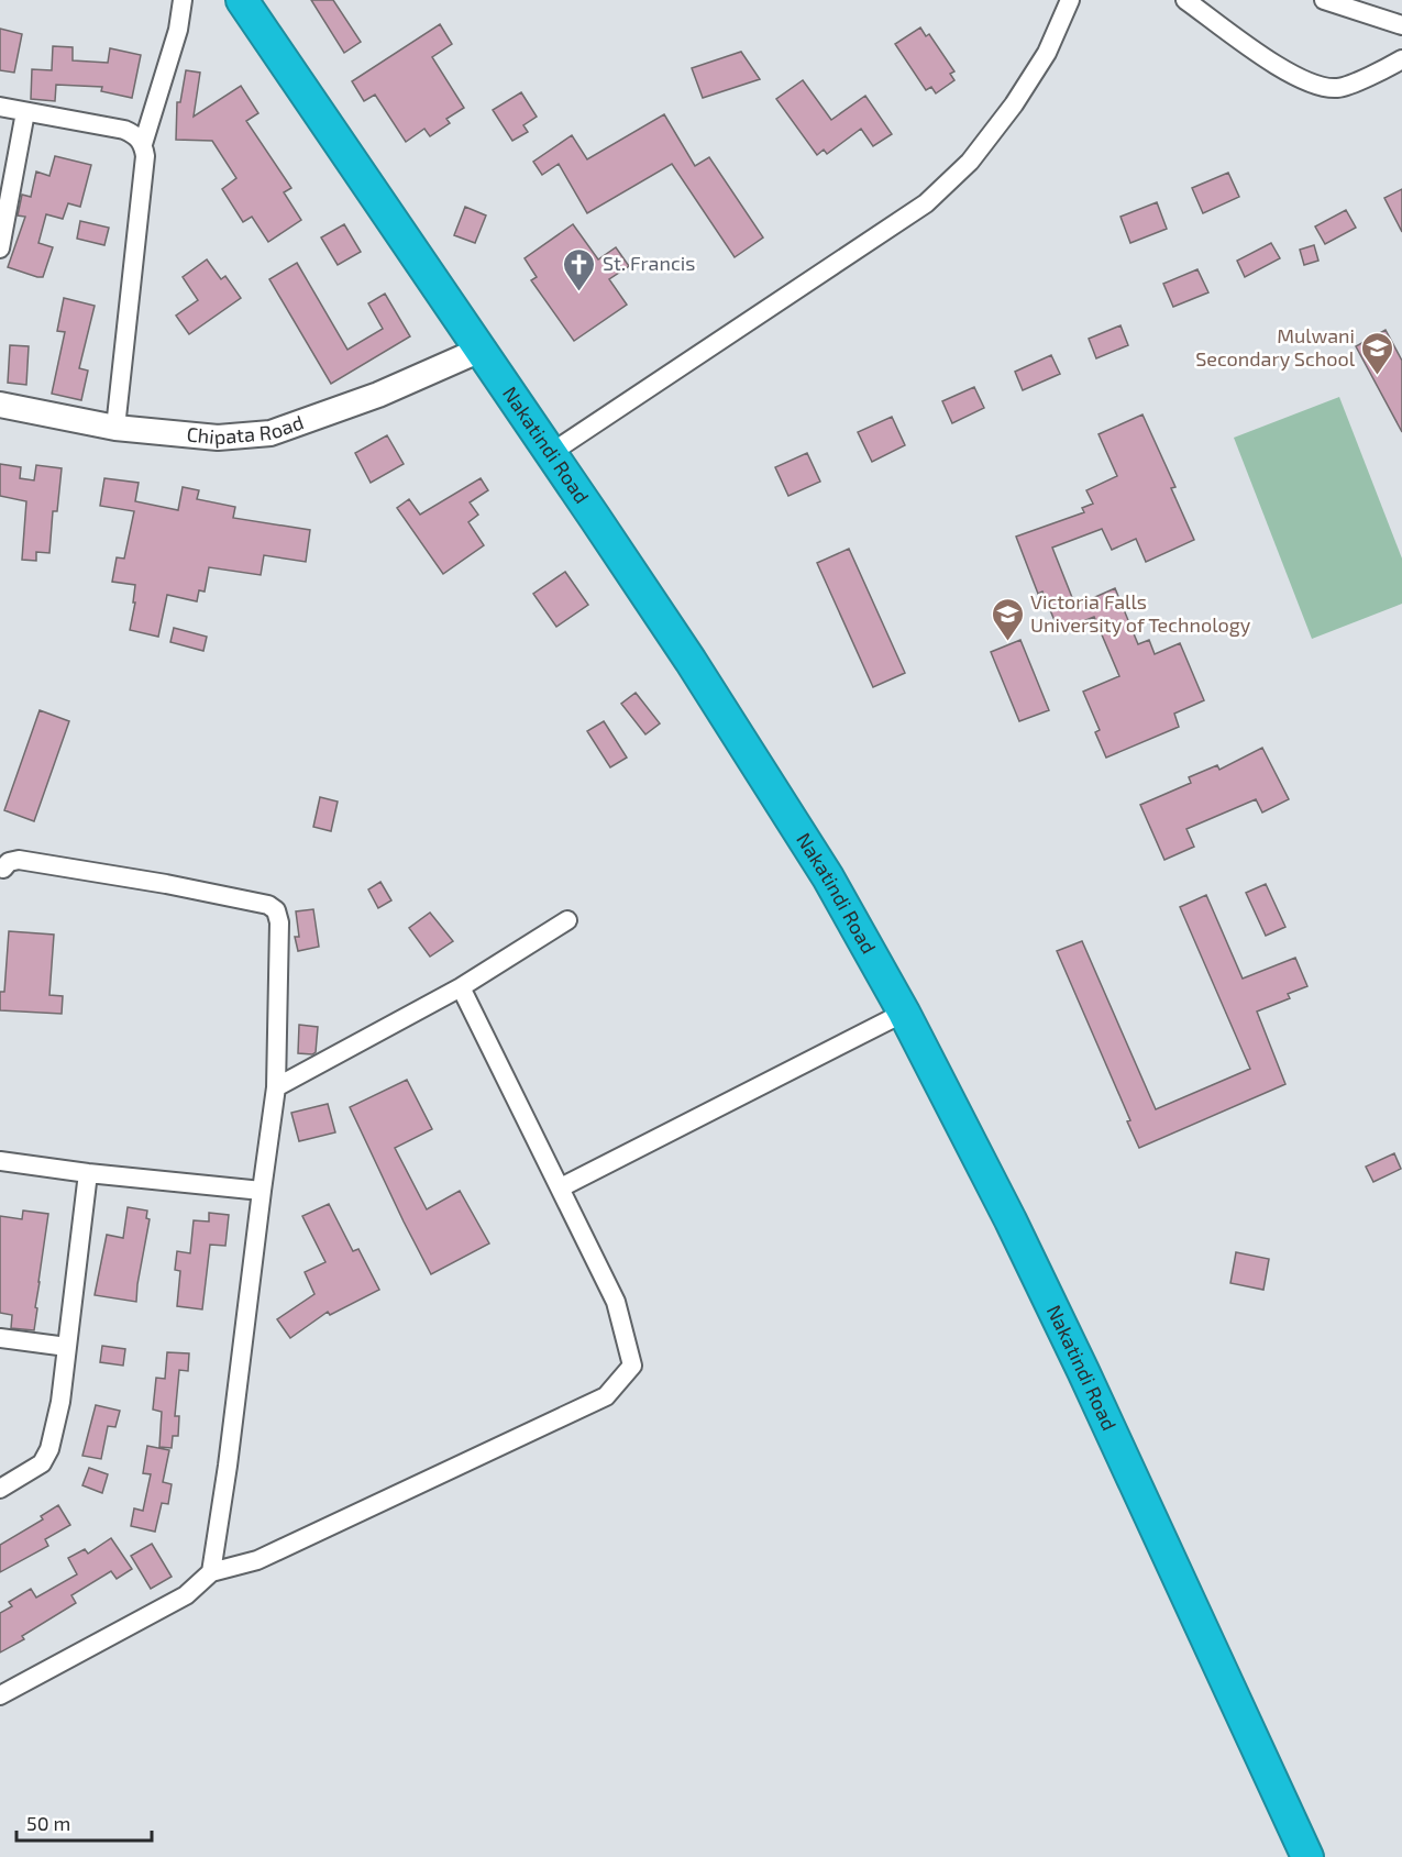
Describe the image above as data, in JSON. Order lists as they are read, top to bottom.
{
  "streets": {
    "highway": ["Nakatindi Road"],
    "street": ["Chipata Road"]
  },
  "crossings": [
    ["Chipata Road", "Nakatindi Road"]
  ],
  "places": {
    "church": ["St. Francis"],
    "school or university": ["Mulwani Secondary School", "Victoria Falls University of Technology"]
  },
  "scale_bar": "50 m"
}
